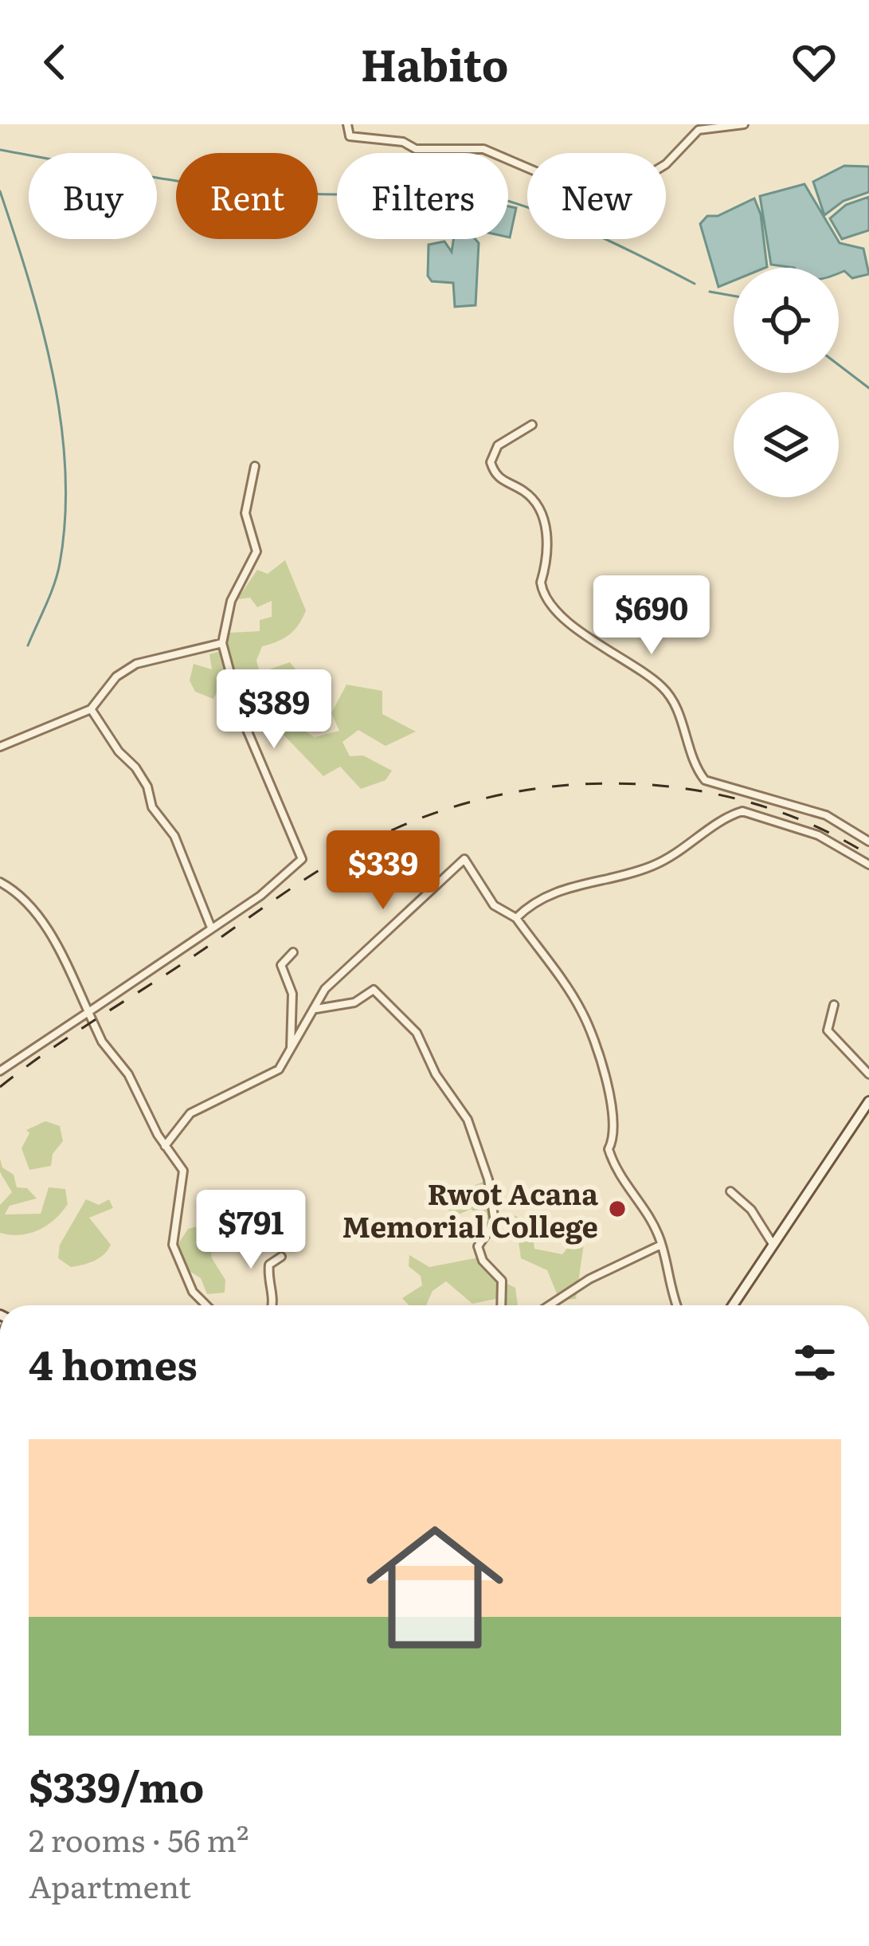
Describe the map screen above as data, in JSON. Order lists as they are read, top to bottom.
{
  "places": ["Rwot Acana Memorial College"],
  "page": {
    "header": "Habito",
    "chip": [
      "Buy",
      "Rent",
      "Filters",
      "New"
    ],
    "price": [
      "$690",
      "$389",
      "$339",
      "$791"
    ],
    "heading": "4 homes",
    "list": [
      {
        "name": "$339/mo",
        "note": "2 rooms · 56 m² · Apartment"
      }
    ]
  }
}
